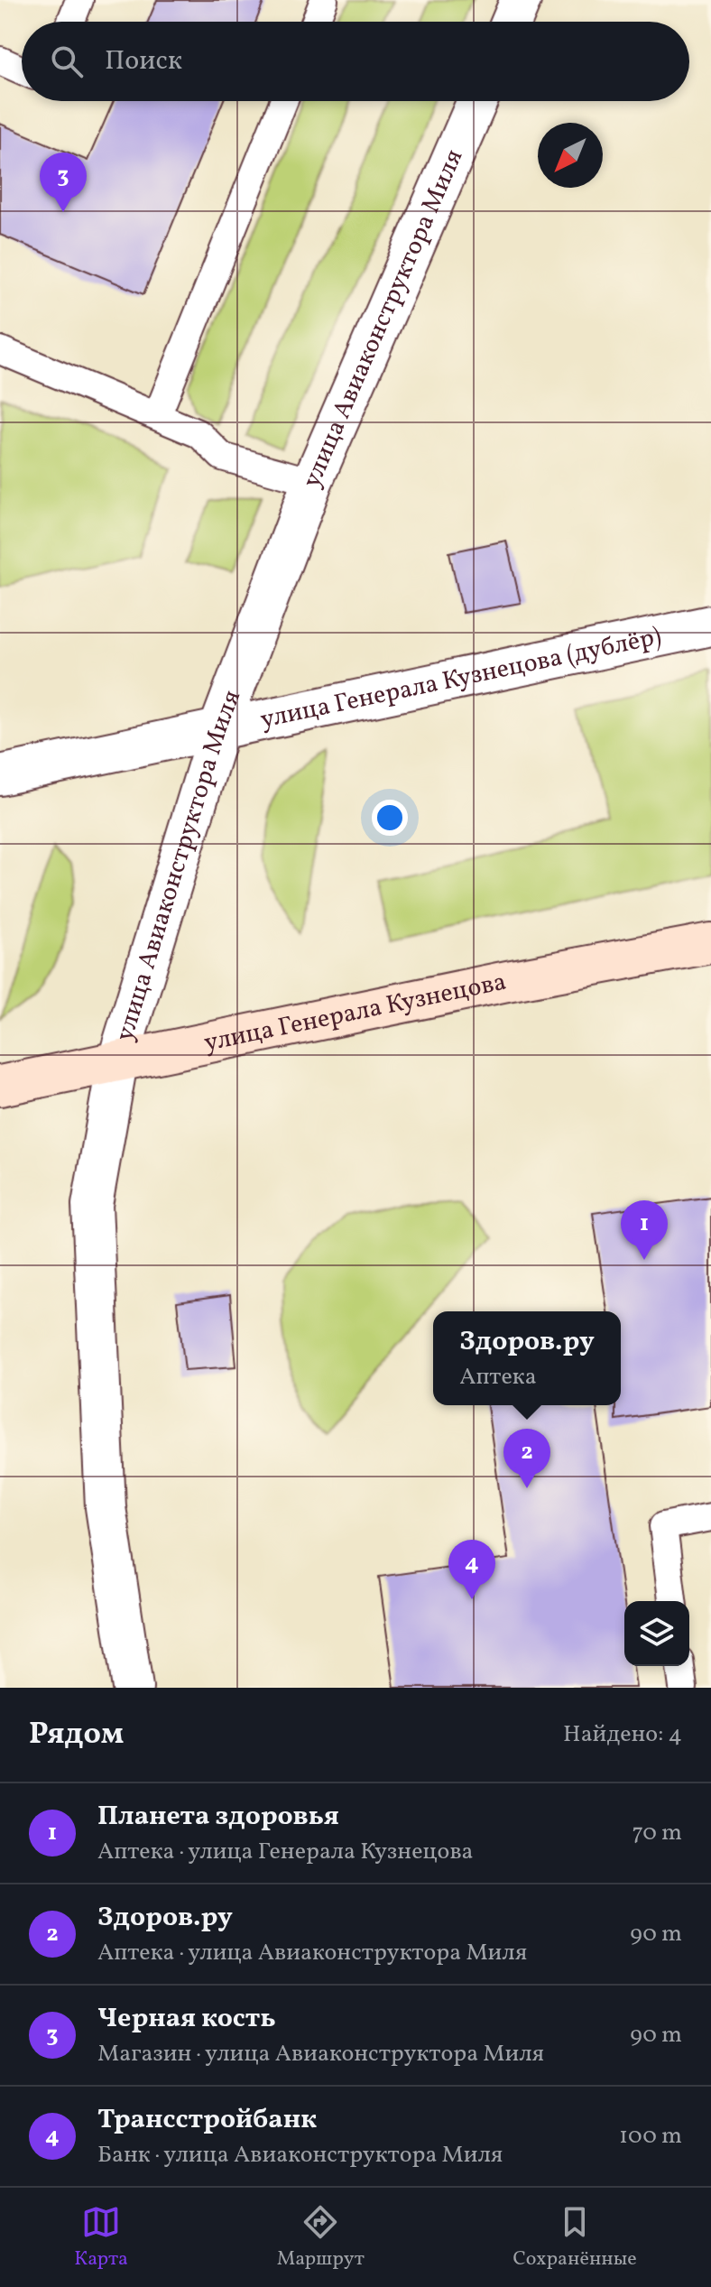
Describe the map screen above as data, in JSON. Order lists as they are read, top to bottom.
{
  "streets": {
    "main road": ["улица Генерала Кузнецова"],
    "street": ["улица Авиаконструктора Миля", "улица Генерала Кузнецова (дублёр)"]
  },
  "crossings": [
    ["улица Авиаконструктора Миля", "улица Генерала Кузнецова (дублёр)"],
    ["улица Авиаконструктора Миля", "улица Генерала Кузнецова"]
  ],
  "north": "bottom left",
  "page": {
    "search": "Поиск",
    "pins": [
      "3",
      "1",
      "2",
      "4"
    ],
    "popup": ["Здоров.ру", "Аптека"],
    "heading": ["Рядом", "Найдено: 4"],
    "list": [
      {
        "mark": "1",
        "name": "Планета здоровья",
        "note": "Аптека · улица Генерала Кузнецова",
        "value": "70 m"
      },
      {
        "mark": "2",
        "name": "Здоров.ру",
        "note": "Аптека · улица Авиаконструктора Миля",
        "value": "90 m"
      },
      {
        "mark": "3",
        "name": "Черная кость",
        "note": "Магазин · улица Авиаконструктора Миля",
        "value": "90 m"
      },
      {
        "mark": "4",
        "name": "Трансстройбанк",
        "note": "Банк · улица Авиаконструктора Миля",
        "value": "100 m"
      }
    ],
    "nav": ["Карта", "Маршрут", "Сохранённые"]
  }
}
